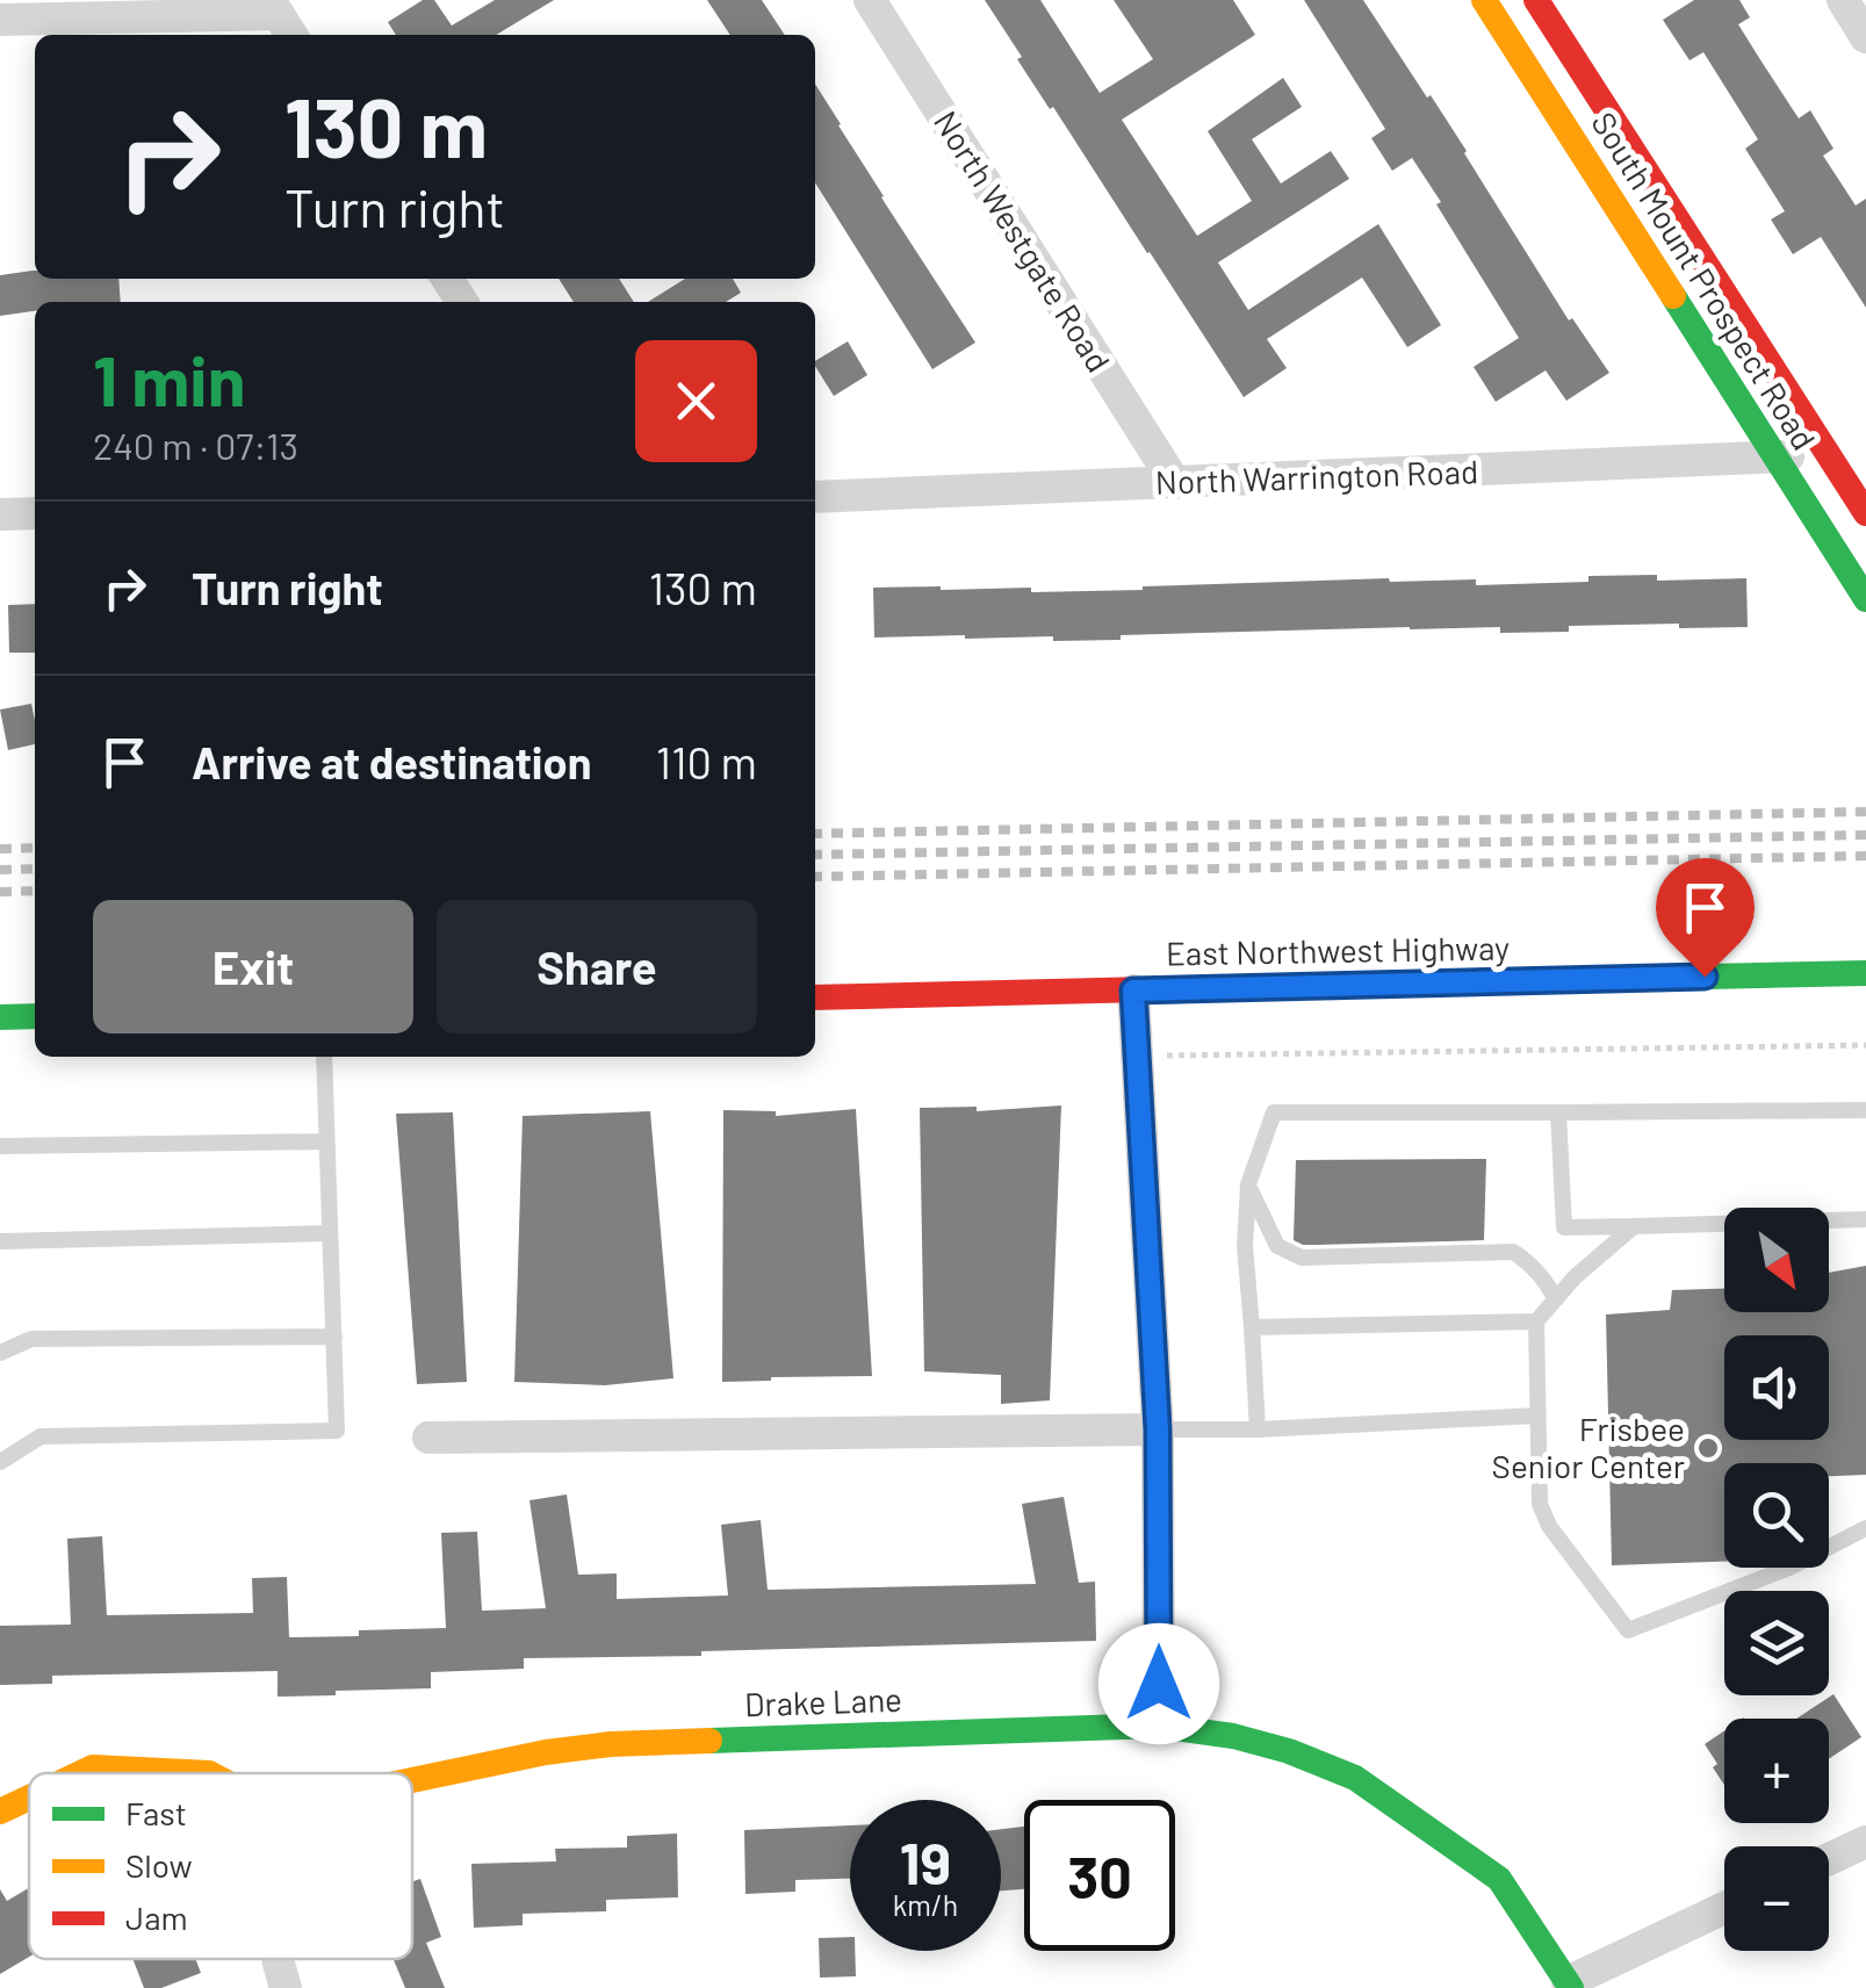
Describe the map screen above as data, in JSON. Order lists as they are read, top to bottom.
{
  "streets": {
    "main road": ["South Mount Prospect Road", "East Northwest Highway", "Drake Lane"],
    "street": ["North Westgate Road", "North Warrington Road"]
  },
  "crossings": [
    ["North Westgate Road", "North Warrington Road"],
    ["South Mount Prospect Road", "North Warrington Road"]
  ],
  "places": ["Frisbee Senior Center"],
  "legend": ["Fast", "Slow", "Jam"],
  "north": "bottom right",
  "page": {
    "turn": ["130 m", "Turn right"],
    "heading": ["1 min", "240 m · 07:13"],
    "list": [
      {
        "name": "Turn right",
        "value": "130 m"
      },
      {
        "name": "Arrive at destination",
        "value": "110 m"
      }
    ],
    "buttons": ["Exit", "Share"],
    "map_buttons": ["+", "−"],
    "speed": "19 km/h",
    "limit": "30"
  }
}
